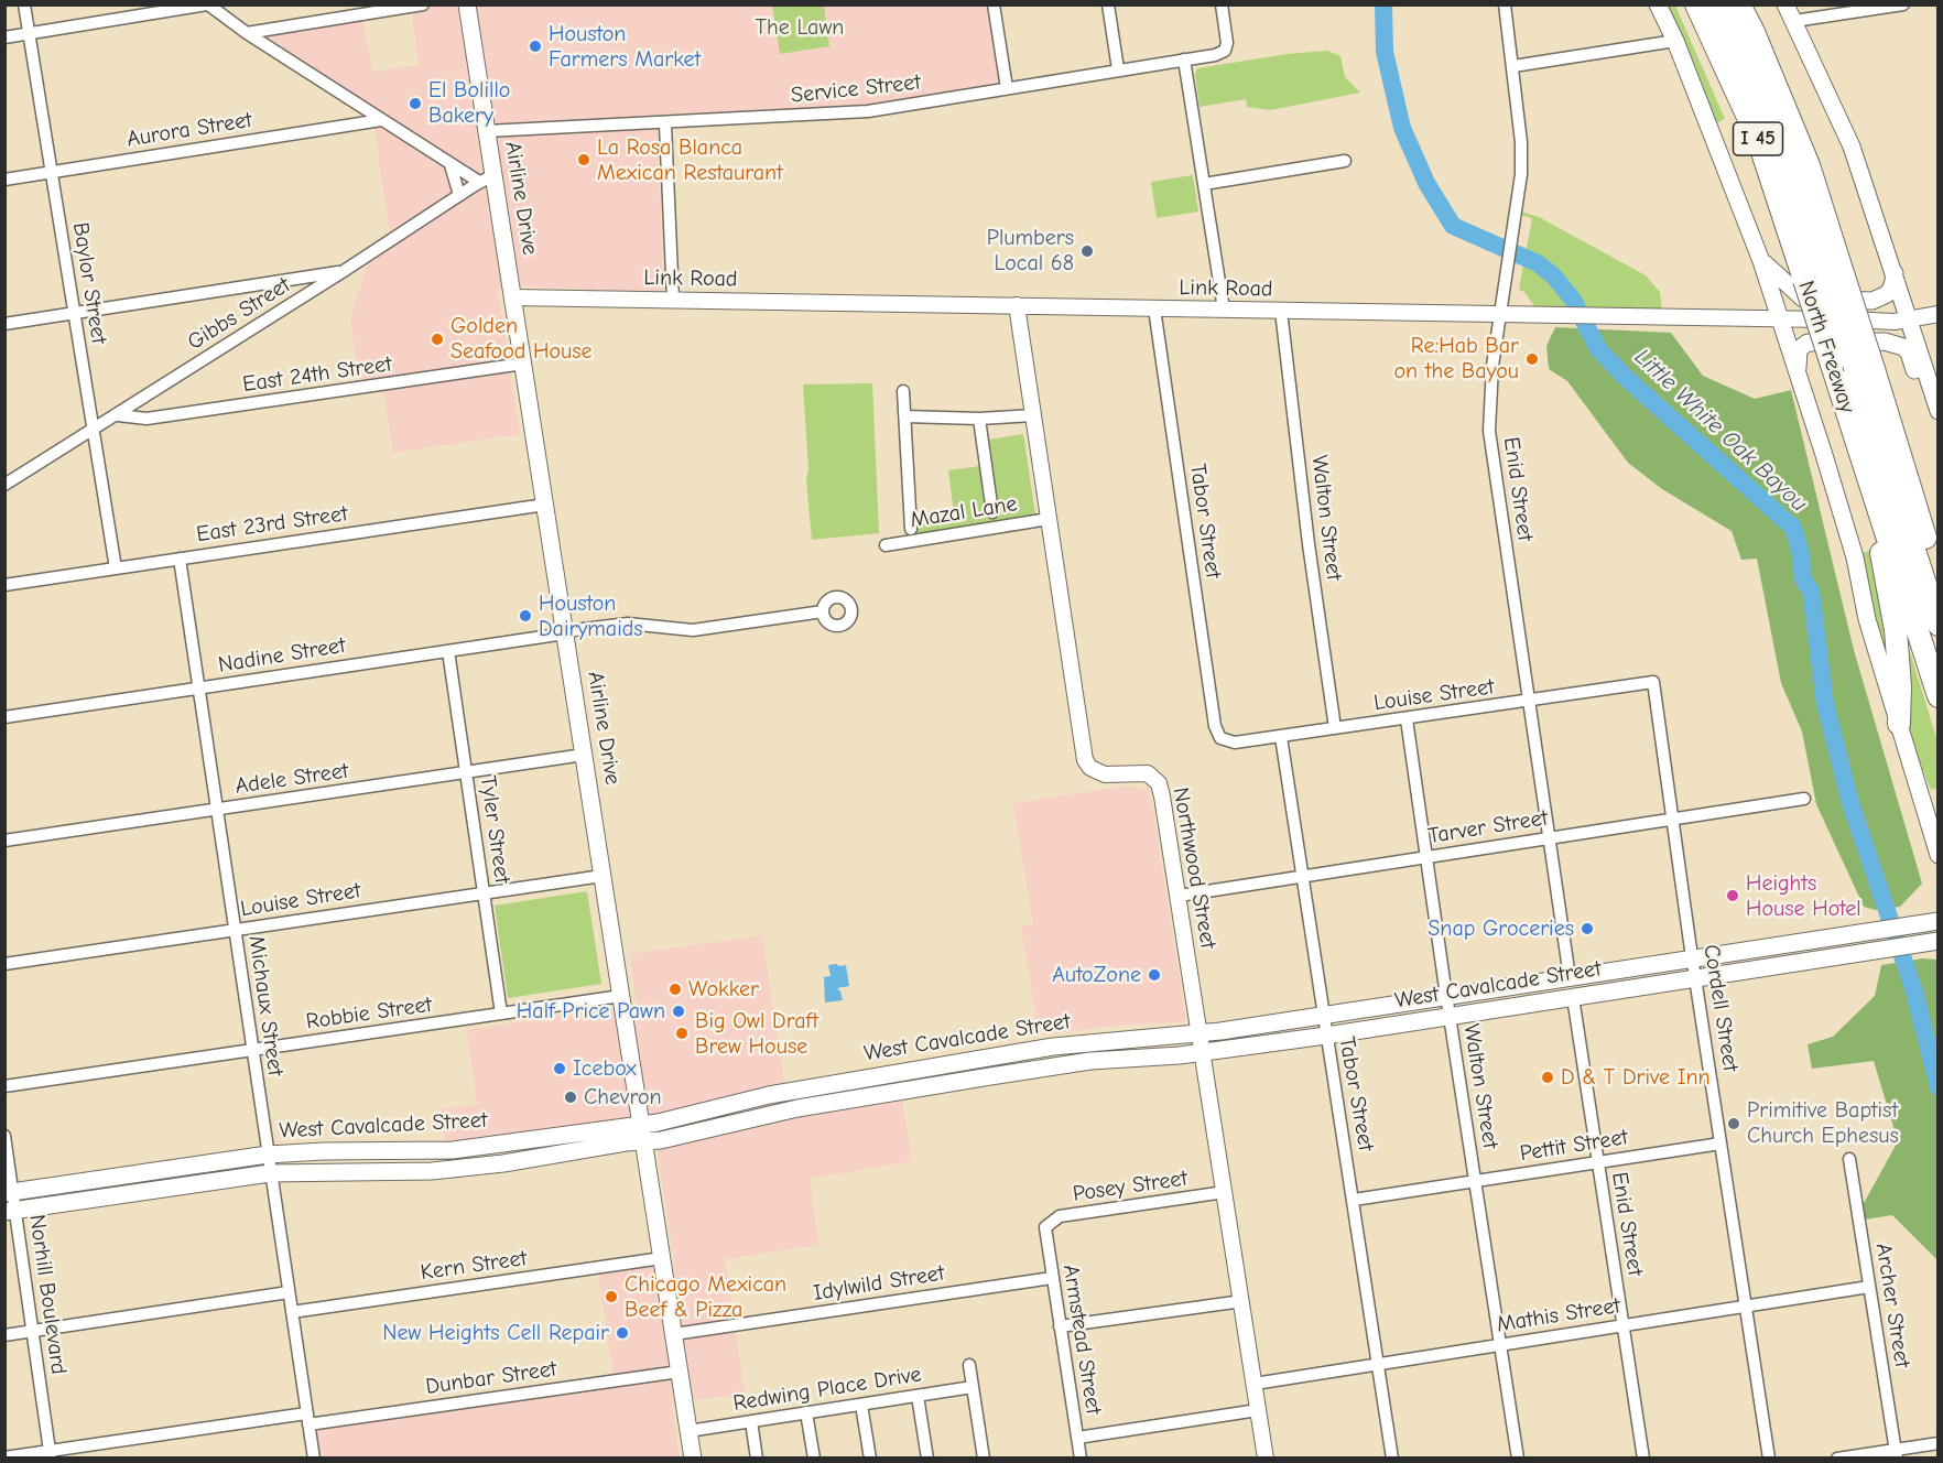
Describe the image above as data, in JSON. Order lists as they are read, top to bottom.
{
  "streets": {
    "highway": ["I 45", "North Freeway"],
    "main road": ["Airline Drive", "West Cavalcade Street"],
    "street": [
      "Service Street",
      "Aurora Street",
      "Link Road",
      "Baylor Street",
      "Gibbs Street",
      "East 24th Street",
      "Enid Street",
      "Mazal Lane",
      "Walton Street",
      "Tabor Street",
      "East 23rd Street",
      "Nadine Street",
      "Louise Street",
      "Adele Street",
      "Tarver Street",
      "Tyler Street",
      "Northwood Street",
      "Michaux Street",
      "Cordell Street",
      "Robbie Street",
      "Pettit Street",
      "Posey Street",
      "Kern Street",
      "Idylwild Street",
      "Norhill Boulevard",
      "Archer Street",
      "Mathis Street",
      "Armstead Street",
      "Dunbar Street",
      "Redwing Place Drive"
    ]
  },
  "crossings": [
    ["Service Street", "Airline Drive"],
    ["Aurora Street", "Baylor Street"],
    ["Airline Drive", "Link Road"],
    ["Airline Drive", "Gibbs Street"],
    ["Airline Drive", "East 24th Street"],
    ["Airline Drive", "East 23rd Street"],
    ["Airline Drive", "Nadine Street"],
    ["Airline Drive", "Louise Street"],
    ["Airline Drive", "Adele Street"],
    ["Airline Drive", "West Cavalcade Street"],
    ["Airline Drive", "Robbie Street"],
    ["Airline Drive", "Kern Street"],
    ["Airline Drive", "Idylwild Street"],
    ["Airline Drive", "Dunbar Street"],
    ["Airline Drive", "Redwing Place Drive"],
    ["Link Road", "Enid Street"],
    ["Link Road", "Walton Street"],
    ["Link Road", "Tabor Street"],
    ["Link Road", "Northwood Street"],
    ["Baylor Street", "Gibbs Street"],
    ["Baylor Street", "East 23rd Street"],
    ["Gibbs Street", "East 24th Street"],
    ["Enid Street", "Louise Street"],
    ["Enid Street", "Tarver Street"],
    ["Enid Street", "West Cavalcade Street"],
    ["Enid Street", "Pettit Street"],
    ["Enid Street", "Mathis Street"],
    ["Mazal Lane", "Northwood Street"],
    ["Walton Street", "Louise Street"],
    ["Walton Street", "Tarver Street"],
    ["Walton Street", "West Cavalcade Street"],
    ["Walton Street", "Pettit Street"],
    ["Walton Street", "Mathis Street"],
    ["Tabor Street", "Louise Street"],
    ["Tabor Street", "Tarver Street"],
    ["Tabor Street", "West Cavalcade Street"],
    ["Tabor Street", "Pettit Street"],
    ["Tabor Street", "Mathis Street"],
    ["East 23rd Street", "Michaux Street"],
    ["Nadine Street", "Tyler Street"],
    ["Nadine Street", "Michaux Street"],
    ["Louise Street", "Tyler Street"],
    ["Louise Street", "Michaux Street"],
    ["Louise Street", "Cordell Street"],
    ["Adele Street", "Tyler Street"],
    ["Adele Street", "Michaux Street"],
    ["Tarver Street", "Northwood Street"],
    ["Tarver Street", "Cordell Street"],
    ["Tyler Street", "Robbie Street"],
    ["Northwood Street", "West Cavalcade Street"],
    ["Northwood Street", "Posey Street"],
    ["Northwood Street", "Mathis Street"],
    ["West Cavalcade Street", "Michaux Street"],
    ["West Cavalcade Street", "Cordell Street"],
    ["West Cavalcade Street", "Norhill Boulevard"],
    ["Michaux Street", "Robbie Street"],
    ["Michaux Street", "Kern Street"],
    ["Michaux Street", "Dunbar Street"],
    ["Cordell Street", "Pettit Street"],
    ["Cordell Street", "Mathis Street"],
    ["Posey Street", "Armstead Street"],
    ["Idylwild Street", "Armstead Street"],
    ["Norhill Boulevard", "Dunbar Street"],
    ["Archer Street", "Mathis Street"]
  ],
  "water": ["Little White Oak Bayou"],
  "parks": ["The Lawn"],
  "places": [
    "Houston Farmers Market",
    "El Bolillo Bakery",
    "La Rosa Blanca Mexican Restaurant",
    "Plumbers Local 68",
    "Golden Seafood House",
    "Re:Hab Bar on the Bayou",
    "Houston Dairymaids",
    "Heights House Hotel",
    "Snap Groceries",
    "AutoZone",
    "Wokker",
    "Half Price Pawn",
    "Big Owl Draft Brew House",
    "Icebox",
    "D & T Drive Inn",
    "Chevron",
    "Primitive Baptist Church Ephesus",
    "Chicago Mexican Beef & Pizza",
    "New Heights Cell Repair"
  ]
}
